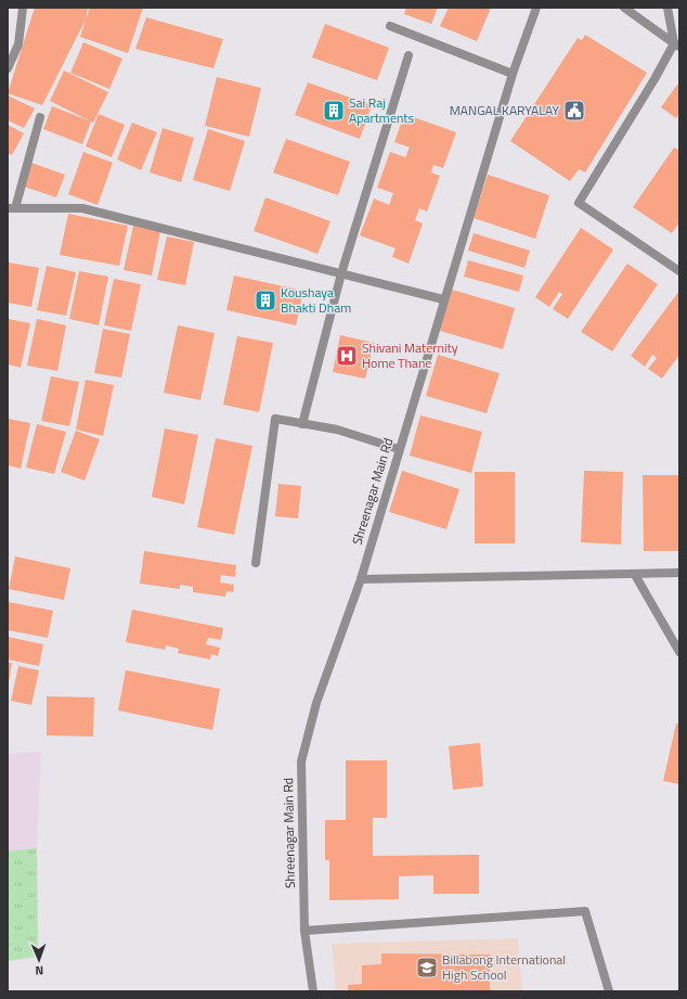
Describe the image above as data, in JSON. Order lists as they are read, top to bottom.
{
  "streets": {
    "street": ["Shreenagar Main Rd"]
  },
  "places": {
    "building": ["Sai Raj Apartments", "Koushaya Bhakti Dham"],
    "public building": ["MANGAL KARYALAY"],
    "hospital": ["Shivani Maternity Home Thane"],
    "school or university": ["Billabong International High School"]
  },
  "north": "bottom"
}
